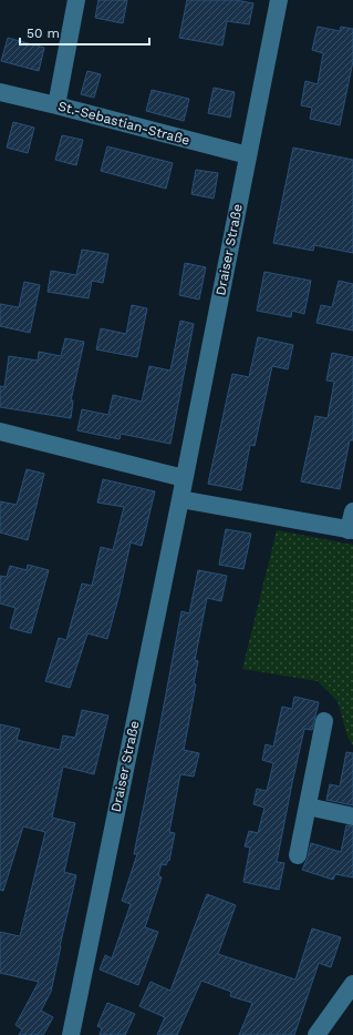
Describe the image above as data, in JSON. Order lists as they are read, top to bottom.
{
  "streets": {
    "street": ["St.-Sebastian-Straße", "Draiser Straße"]
  },
  "crossings": [
    ["St.-Sebastian-Straße", "Draiser Straße"]
  ],
  "scale_bar": "50 m"
}
